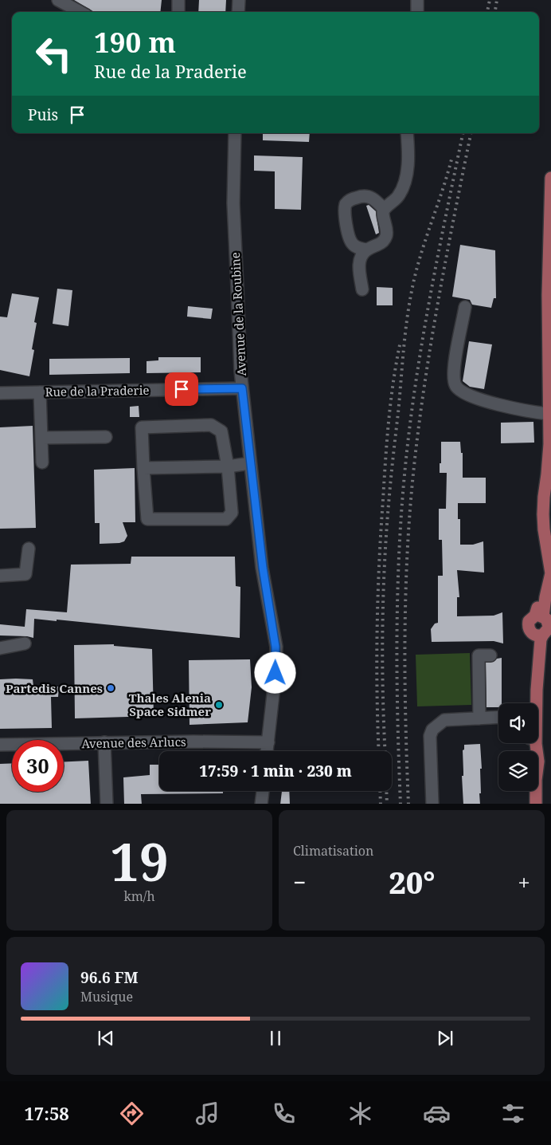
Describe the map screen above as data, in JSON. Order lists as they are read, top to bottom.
{
  "streets": {
    "street": ["Avenue de la Roubine", "Rue de la Praderie", "Avenue des Arlucs"]
  },
  "crossings": [
    ["Avenue de la Roubine", "Rue de la Praderie"],
    ["Avenue de la Roubine", "Avenue des Arlucs"]
  ],
  "places": ["Partedis Cannes", "Thales Alenia Space Sidmer"],
  "page": {
    "turn": ["190 m", "Rue de la Praderie"],
    "then": "Puis",
    "limit": "30",
    "trip": "17:59 · 1 min · 230 m",
    "tile": [
      ["19", "km/h"],
      "Climatisation"
    ],
    "heat": ["−", "20°", "+"],
    "song": ["96.6 FM", "Musique"],
    "tabs": "17:58"
  }
}
